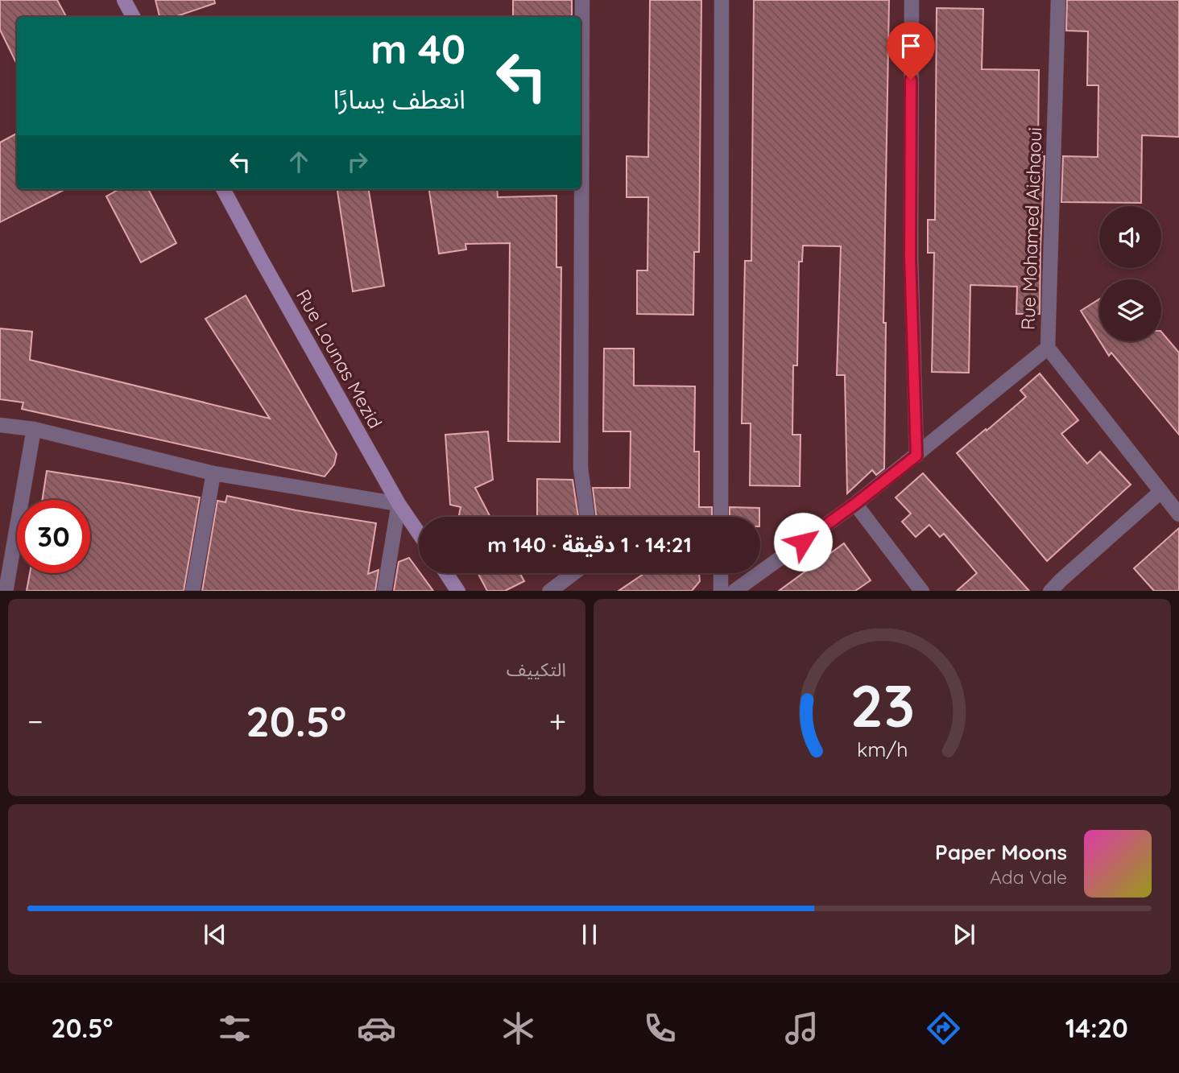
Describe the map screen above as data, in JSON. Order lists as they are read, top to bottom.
{
  "streets": {
    "street": ["Rue Mohamed Aichaoui", "Rue Lounas Mezid"]
  },
  "page": {
    "turn": ["40 m", "انعطف يسارًا"],
    "limit": "30",
    "trip": "14:21 · 1 دقيقة · 140 m",
    "tile": "التكييف",
    "heat": ["−", "20.5°", "+"],
    "song": ["Paper Moons", "Ada Vale"],
    "tabs": ["14:20", "20.5°"],
    "gauge": ["23", "km/h"]
  }
}
